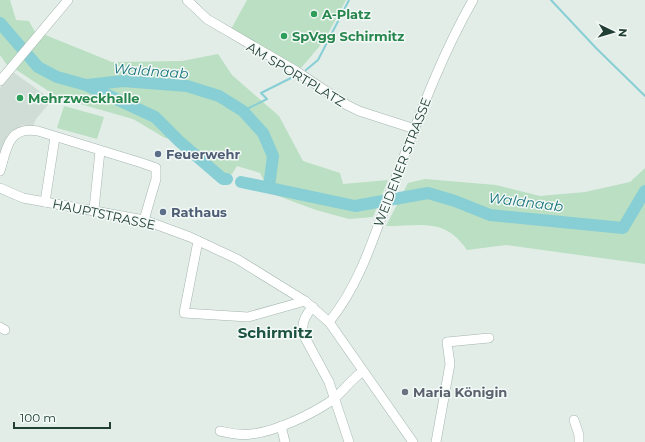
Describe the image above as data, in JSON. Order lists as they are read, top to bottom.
{
  "streets": {
    "street": ["AM SPORTPLATZ", "WEIDENER STRASSE", "HAUPTSTRASSE"]
  },
  "crossings": [
    ["AM SPORTPLATZ", "WEIDENER STRASSE"],
    ["WEIDENER STRASSE", "HAUPTSTRASSE"]
  ],
  "districts": ["Schirmitz"],
  "water": ["Waldnaab"],
  "places": [
    "A-Platz",
    "SpVgg Schirmitz",
    "Mehrzweckhalle",
    "Feuerwehr",
    "Rathaus",
    "Maria Königin"
  ],
  "scale_bar": "100 m",
  "north": "right"
}
